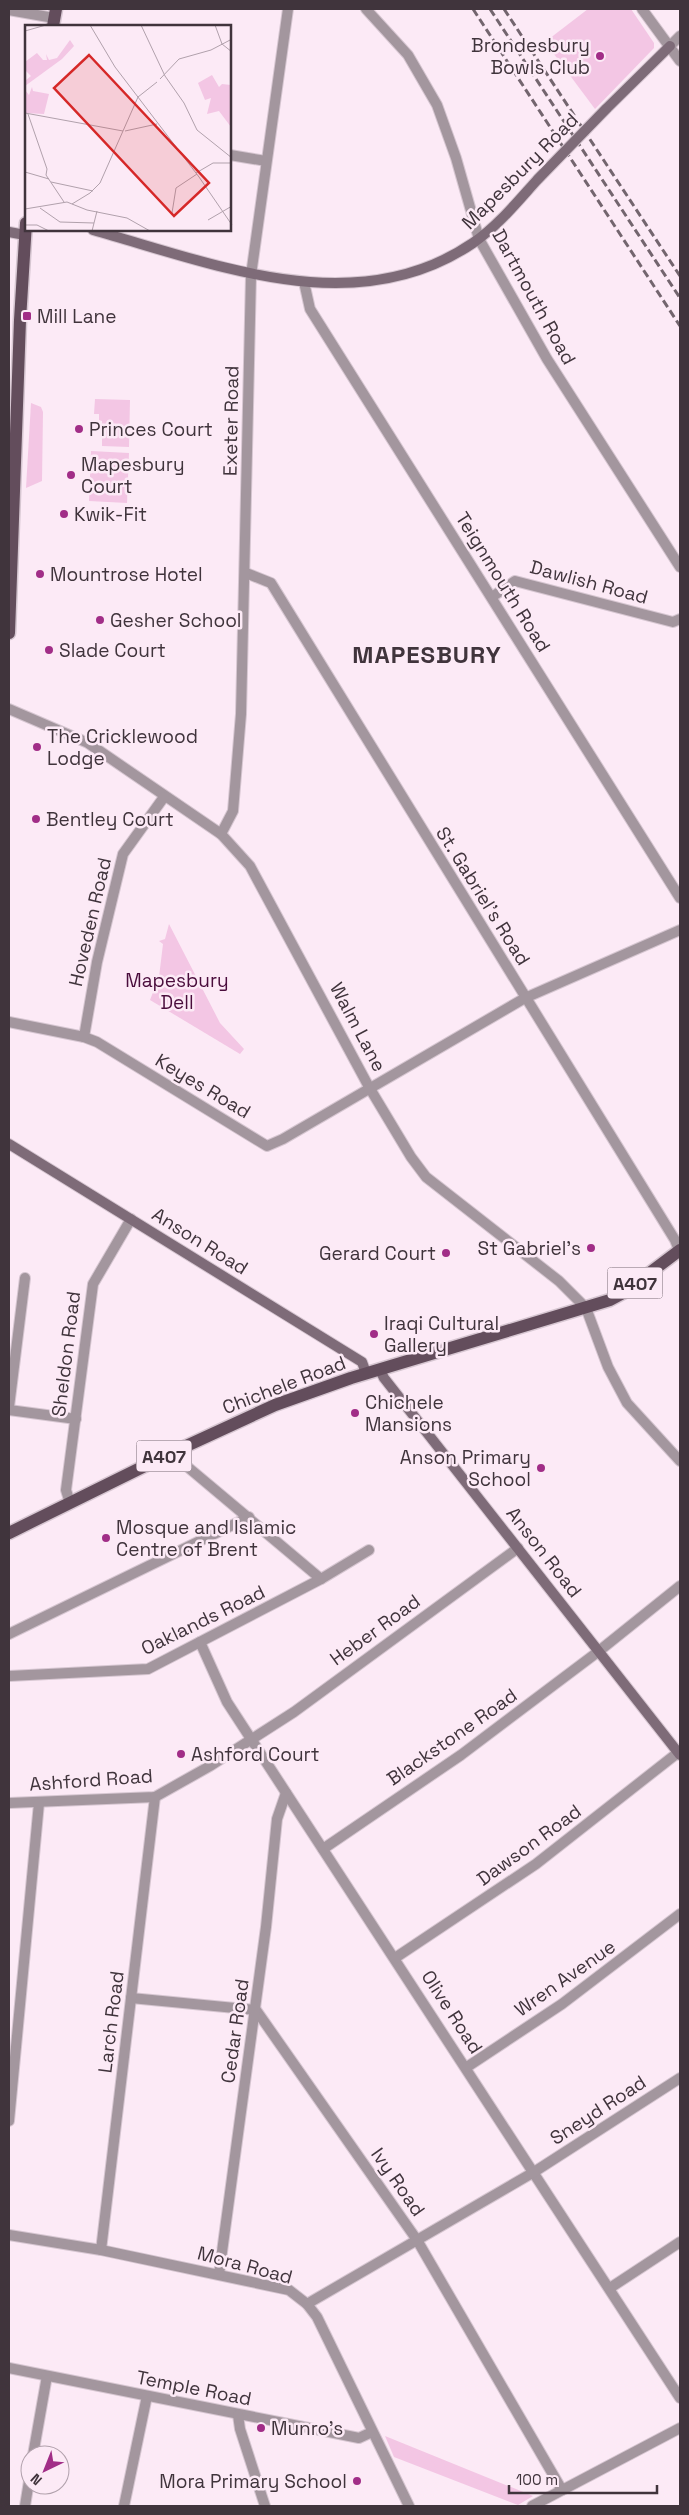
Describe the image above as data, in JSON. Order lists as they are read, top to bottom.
{
  "streets": {
    "main road": ["A407", "Chichele Road"],
    "street": [
      "Mapesbury Road",
      "Dartmouth Road",
      "Exeter Road",
      "Teignmouth Road",
      "Dawlish Road",
      "St. Gabriel's Road",
      "Hoveden Road",
      "Walm Lane",
      "Keyes Road",
      "Anson Road",
      "Sheldon Road",
      "Oaklands Road",
      "Heber Road",
      "Blackstone Road",
      "Ashford Road",
      "Dawson Road",
      "Wren Avenue",
      "Olive Road",
      "Larch Road",
      "Cedar Road",
      "Sneyd Road",
      "Ivy Road",
      "Mora Road",
      "Temple Road"
    ]
  },
  "crossings": [
    ["Mapesbury Road", "Dartmouth Road"],
    ["Mapesbury Road", "Exeter Road"],
    ["Mapesbury Road", "Teignmouth Road"],
    ["Exeter Road", "St. Gabriel's Road"],
    ["Exeter Road", "Walm Lane"],
    ["Teignmouth Road", "Dawlish Road"],
    ["St. Gabriel's Road", "A407"],
    ["Hoveden Road", "Walm Lane"],
    ["Hoveden Road", "Keyes Road"],
    ["Walm Lane", "Keyes Road"],
    ["Walm Lane", "A407"],
    ["Walm Lane", "Chichele Road"],
    ["Anson Road", "Sheldon Road"],
    ["Anson Road", "Chichele Road"],
    ["Anson Road", "Heber Road"],
    ["Anson Road", "Blackstone Road"],
    ["Anson Road", "Dawson Road"],
    ["A407", "Chichele Road"],
    ["Sheldon Road", "Chichele Road"],
    ["Oaklands Road", "Olive Road"],
    ["Heber Road", "Ashford Road"],
    ["Heber Road", "Olive Road"],
    ["Blackstone Road", "Olive Road"],
    ["Ashford Road", "Olive Road"],
    ["Ashford Road", "Larch Road"],
    ["Dawson Road", "Olive Road"],
    ["Wren Avenue", "Olive Road"],
    ["Olive Road", "Cedar Road"],
    ["Olive Road", "Sneyd Road"],
    ["Larch Road", "Mora Road"],
    ["Cedar Road", "Ivy Road"],
    ["Cedar Road", "Mora Road"],
    ["Sneyd Road", "Ivy Road"],
    ["Sneyd Road", "Mora Road"],
    ["Mora Road", "Temple Road"]
  ],
  "districts": ["MAPESBURY"],
  "parks": ["Mapesbury Dell"],
  "places": {
    "other": [
      "Brondesbury Bowls Club",
      "Princes Court",
      "Mapesbury Court",
      "Kwik-Fit",
      "Mountrose Hotel",
      "Gesher School",
      "Slade Court",
      "The Cricklewood Lodge",
      "Bentley Court",
      "St Gabriel's",
      "Gerard Court",
      "Iraqi Cultural Gallery",
      "Chichele Mansions",
      "Anson Primary School",
      "Mosque and Islamic Centre of Brent",
      "Ashford Court",
      "Munro's",
      "Mora Primary School"
    ],
    "transit": ["Mill Lane"]
  },
  "scale_bar": "100 m",
  "north": "bottom left"
}
